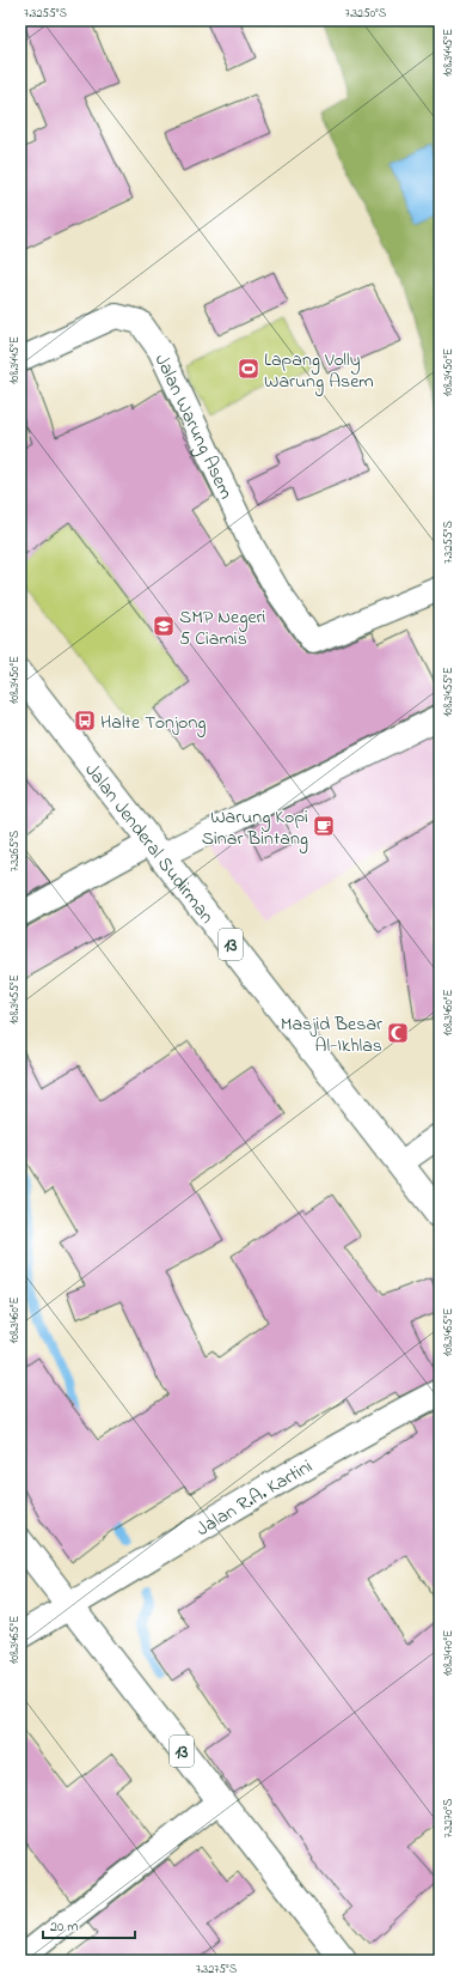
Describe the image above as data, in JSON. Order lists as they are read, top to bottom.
{
  "streets": {
    "main road": ["Jalan Jenderal Sudirman", "13", "Jalan R.A. Kartini"],
    "street": ["Jalan Warung Asem"]
  },
  "crossings": [
    ["13", "Jalan R.A. Kartini"]
  ],
  "places": {
    "sports": ["Lapang Volly Warung Asem"],
    "school or university": ["SMP Negeri 5 Ciamis"],
    "bus stop": ["Halte Tonjong"],
    "cafe": ["Warung Kopi Sinar Bintang"],
    "mosque": ["Masjid Besar Al-Ikhlas"]
  },
  "scale_bar": "20 m",
  "coordinates": [
    "7.3255°S",
    "7.3250°S",
    "108.3445°E",
    "108.3450°E",
    "108.3455°E",
    "7.3265°S",
    "108.3460°E",
    "108.3465°E",
    "108.3470°E",
    "7.3270°S",
    "7.3275°S"
  ]
}
